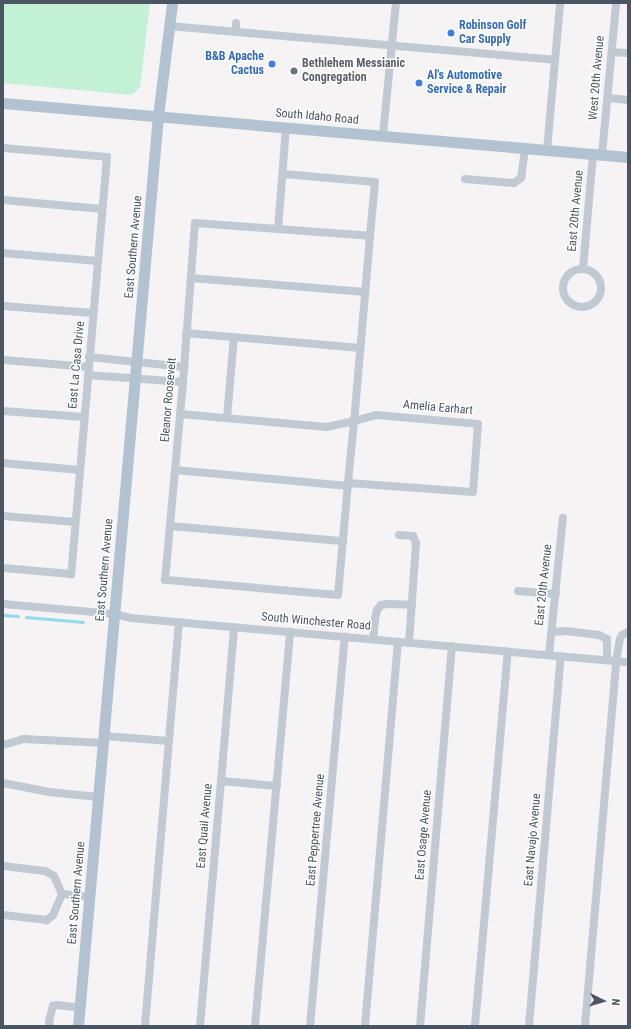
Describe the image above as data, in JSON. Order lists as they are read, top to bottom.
{
  "streets": {
    "main road": ["South Idaho Road", "East Southern Avenue"],
    "street": [
      "West 20th Avenue",
      "East 20th Avenue",
      "East La Casa Drive",
      "Eleanor Roosevelt",
      "Amelia Earhart",
      "South Winchester Road",
      "East Quail Avenue",
      "East Peppertree Avenue",
      "East Osage Avenue",
      "East Navajo Avenue"
    ]
  },
  "crossings": [
    ["West 20th Avenue", "South Idaho Road"],
    ["West 20th Avenue", "East 20th Avenue"],
    ["South Idaho Road", "East 20th Avenue"],
    ["South Idaho Road", "East Southern Avenue"],
    ["East 20th Avenue", "South Winchester Road"],
    ["East Southern Avenue", "South Winchester Road"],
    ["South Winchester Road", "East Quail Avenue"],
    ["South Winchester Road", "East Peppertree Avenue"],
    ["South Winchester Road", "East Osage Avenue"],
    ["South Winchester Road", "East Navajo Avenue"]
  ],
  "places": [
    "Robinson Golf Car Supply",
    "B&B Apache Cactus",
    "Bethlehem Messianic Congregation",
    "Al's Automotive Service & Repair"
  ],
  "north": "right"
}
